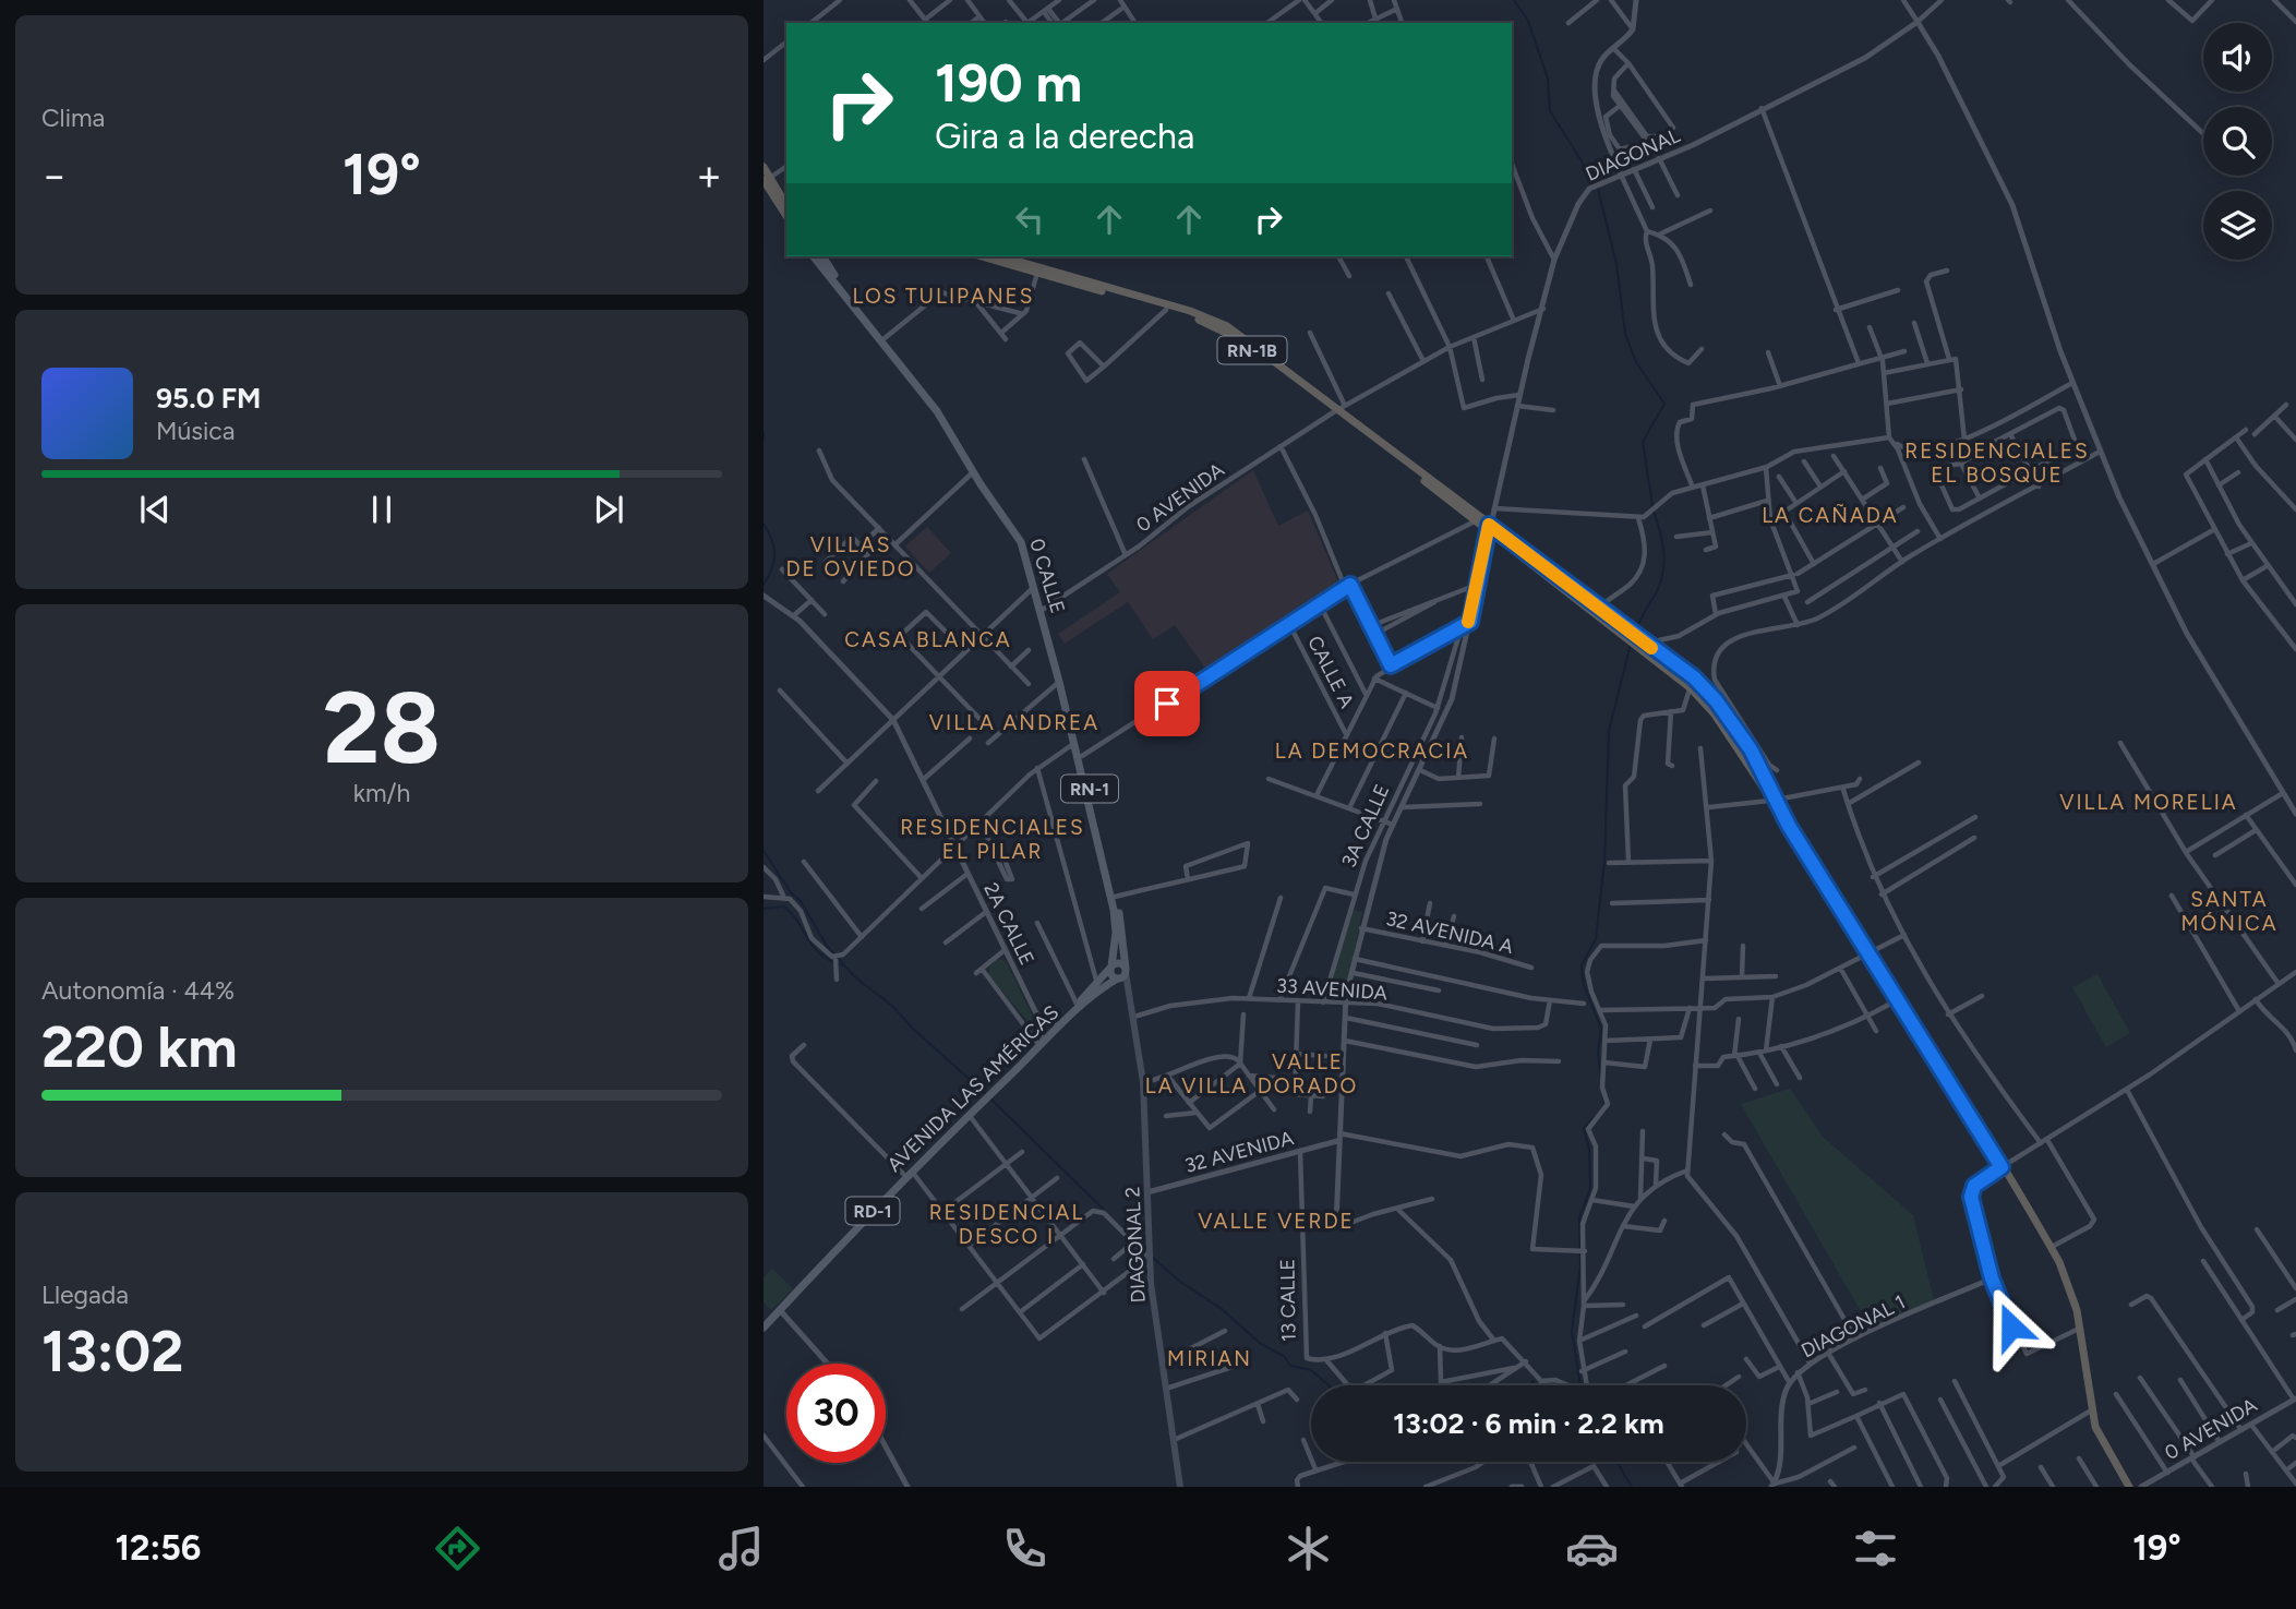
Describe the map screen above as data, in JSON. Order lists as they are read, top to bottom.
{
  "streets": {
    "highway": ["RN-1B"],
    "main road": [
      "0 CALLE",
      "RN-1",
      "AVENIDA LAS AMÉRICAS",
      "RD-1",
      "DIAGONAL 2"
    ],
    "street": [
      "DIAGONAL",
      "0 AVENIDA",
      "CALLE A",
      "3A CALLE",
      "2A CALLE",
      "32 AVENIDA A",
      "33 AVENIDA",
      "32 AVENIDA",
      "13 CALLE",
      "DIAGONAL 1"
    ]
  },
  "crossings": [
    ["DIAGONAL", "RN-1B"],
    ["DIAGONAL", "0 AVENIDA"],
    ["DIAGONAL", "3A CALLE"],
    ["RN-1B", "0 AVENIDA"],
    ["RN-1B", "3A CALLE"],
    ["0 AVENIDA", "0 CALLE"],
    ["0 CALLE", "AVENIDA LAS AMÉRICAS"],
    ["0 CALLE", "DIAGONAL 2"],
    ["3A CALLE", "32 AVENIDA A"],
    ["3A CALLE", "33 AVENIDA"],
    ["2A CALLE", "AVENIDA LAS AMÉRICAS"],
    ["33 AVENIDA", "DIAGONAL 2"],
    ["AVENIDA LAS AMÉRICAS", "DIAGONAL 2"],
    ["32 AVENIDA", "DIAGONAL 2"],
    ["32 AVENIDA", "13 CALLE"]
  ],
  "districts": [
    "LOS TULIPANES",
    "RESIDENCIALES EL BOSQUE",
    "LA CAÑADA",
    "VILLAS DE OVIEDO",
    "CASA BLANCA",
    "VILLA ANDREA",
    "LA DEMOCRACIA",
    "VILLA MORELIA",
    "RESIDENCIALES EL PILAR",
    "SANTA MÓNICA",
    "VALLE DORADO",
    "LA VILLA",
    "RESIDENCIAL DESCO I",
    "VALLE VERDE",
    "MIRIAN"
  ],
  "page": {
    "tile": [
      "Clima",
      ["28", "km/h"],
      ["Autonomía · 44%", "220 km"],
      ["Llegada", "13:02"]
    ],
    "turn": ["190 m", "Gira a la derecha"],
    "heat": ["−", "19°", "+"],
    "song": ["95.0 FM", "Música"],
    "limit": "30",
    "trip": "13:02 · 6 min · 2.2 km",
    "tabs": ["12:56", "19°"]
  }
}
